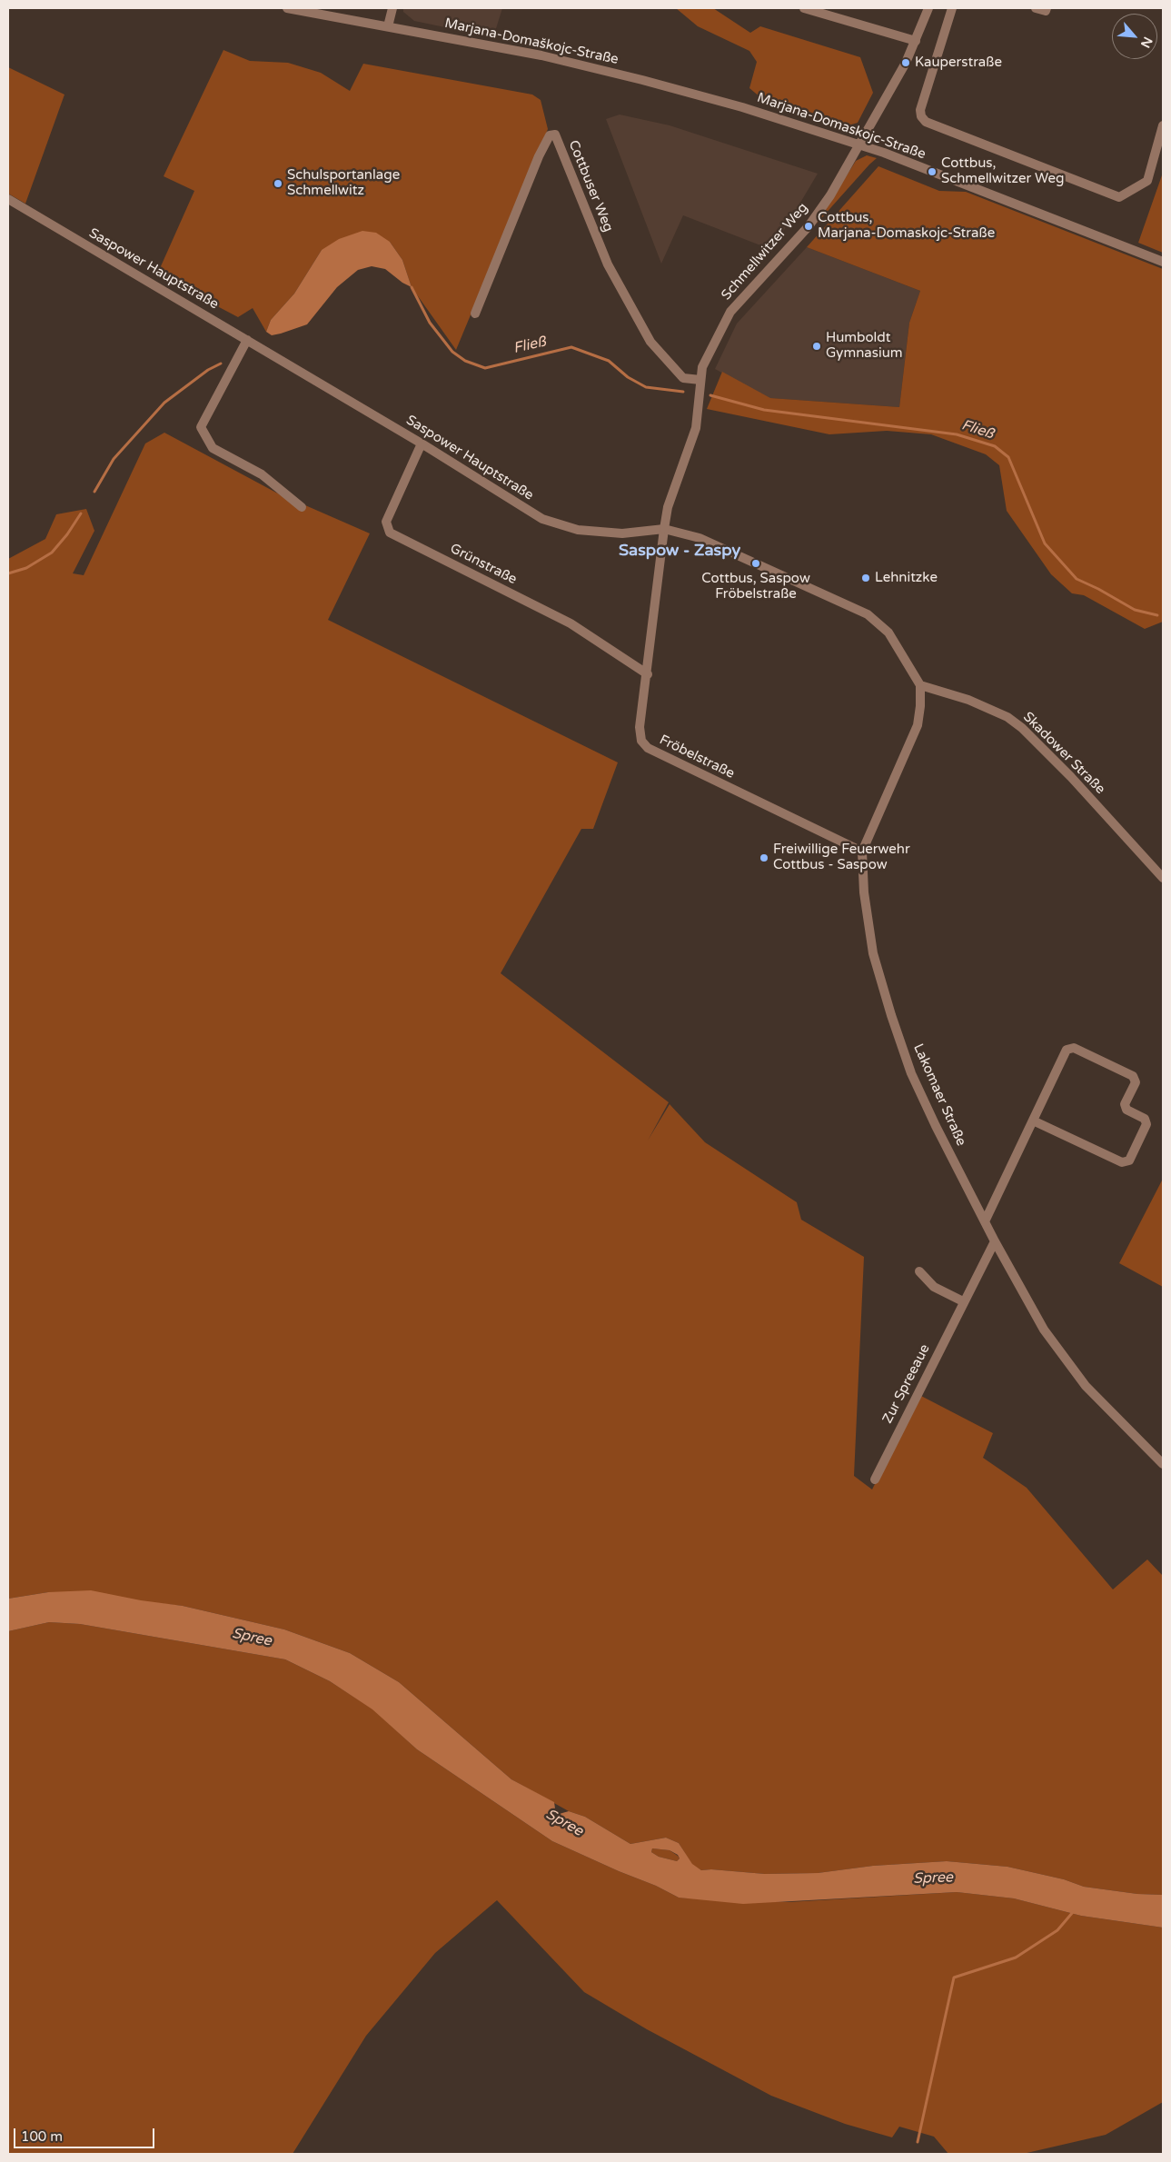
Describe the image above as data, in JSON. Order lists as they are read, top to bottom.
{
  "streets": {
    "street": [
      "Marjana-Domaškojc-Straße",
      "Marjana-Domaskojc-Straße",
      "Cottbuser Weg",
      "Schmellwitzer Weg",
      "Saspower Hauptstraße",
      "Grünstraße",
      "Skadower Straße",
      "Fröbelstraße",
      "Lakomaer Straße",
      "Zur Spreeaue"
    ]
  },
  "crossings": [
    ["Marjana-Domaškojc-Straße", "Marjana-Domaskojc-Straße"],
    ["Marjana-Domaskojc-Straße", "Schmellwitzer Weg"],
    ["Cottbuser Weg", "Schmellwitzer Weg"],
    ["Schmellwitzer Weg", "Saspower Hauptstraße"],
    ["Schmellwitzer Weg", "Fröbelstraße"],
    ["Saspower Hauptstraße", "Grünstraße"],
    ["Saspower Hauptstraße", "Skadower Straße"],
    ["Saspower Hauptstraße", "Fröbelstraße"],
    ["Saspower Hauptstraße", "Lakomaer Straße"],
    ["Grünstraße", "Fröbelstraße"],
    ["Skadower Straße", "Lakomaer Straße"],
    ["Fröbelstraße", "Lakomaer Straße"],
    ["Lakomaer Straße", "Zur Spreeaue"]
  ],
  "districts": ["Saspow - Zaspy"],
  "water": ["Fließ", "Spree"],
  "places": [
    "Kauperstraße",
    "Cottbus, Schmellwitzer Weg",
    "Schulsportanlage Schmellwitz",
    "Cottbus, Marjana-Domaskojc-Straße",
    "Humboldt Gymnasium",
    "Cottbus, Saspow Fröbelstraße",
    "Lehnitzke",
    "Freiwillige Feuerwehr Cottbus - Saspow"
  ],
  "scale_bar": "100 m",
  "north": "bottom right"
}
